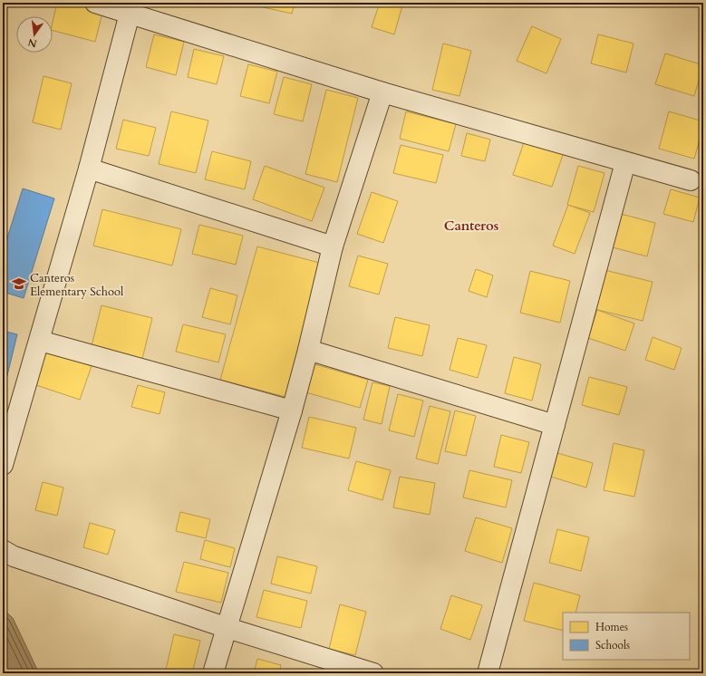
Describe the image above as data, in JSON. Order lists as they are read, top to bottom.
{
  "districts": ["Canteros"],
  "places": {
    "school or university": ["Canteros Elementary School"]
  },
  "legend": ["Homes", "Schools"],
  "north": "bottom"
}
